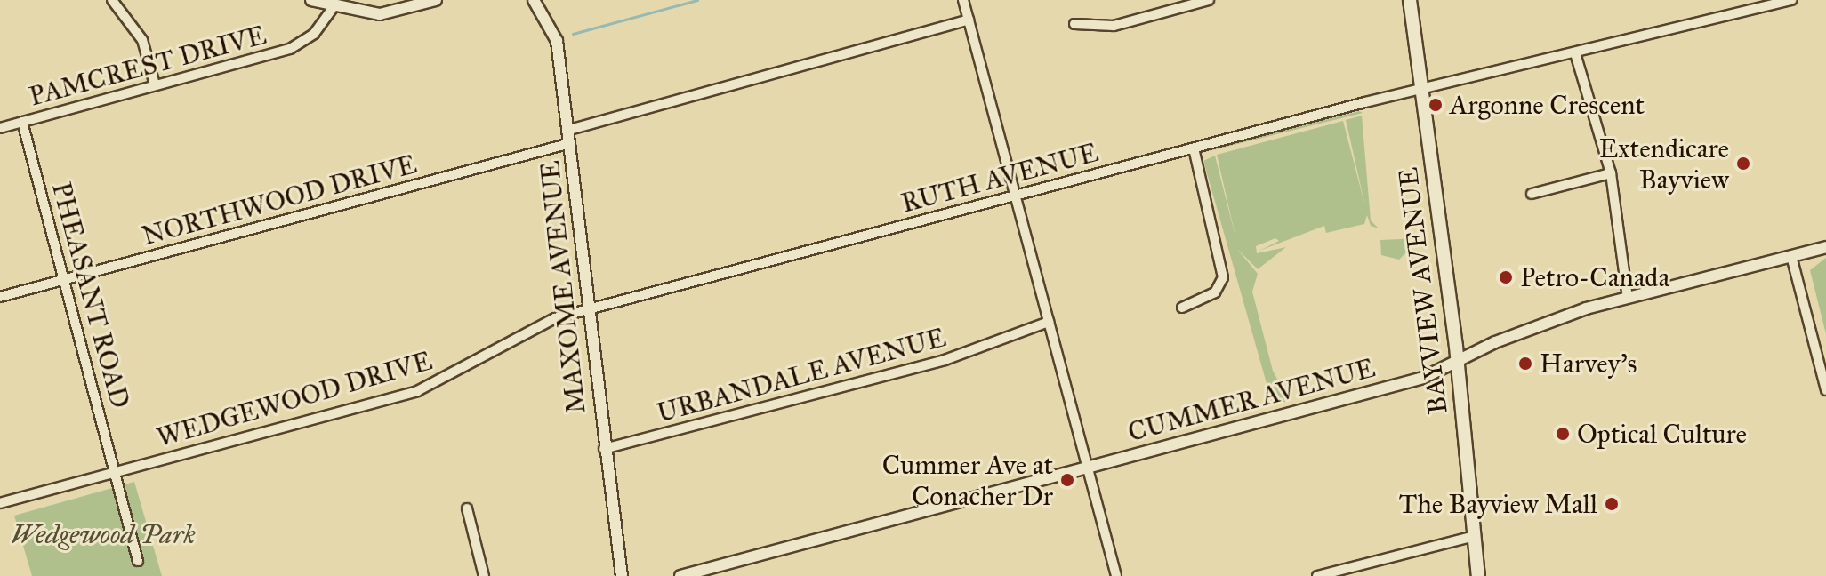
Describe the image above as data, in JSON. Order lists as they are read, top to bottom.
{
  "streets": {
    "main road": ["BAYVIEW AVENUE"],
    "street": [
      "PAMCREST DRIVE",
      "RUTH AVENUE",
      "NORTHWOOD DRIVE",
      "MAXOME AVENUE",
      "PHEASANT ROAD",
      "URBANDALE AVENUE",
      "WEDGEWOOD DRIVE",
      "CUMMER AVENUE"
    ]
  },
  "crossings": [
    ["PAMCREST DRIVE", "PHEASANT ROAD"],
    ["RUTH AVENUE", "MAXOME AVENUE"],
    ["RUTH AVENUE", "BAYVIEW AVENUE"],
    ["RUTH AVENUE", "WEDGEWOOD DRIVE"],
    ["NORTHWOOD DRIVE", "MAXOME AVENUE"],
    ["NORTHWOOD DRIVE", "PHEASANT ROAD"],
    ["MAXOME AVENUE", "URBANDALE AVENUE"],
    ["MAXOME AVENUE", "WEDGEWOOD DRIVE"],
    ["BAYVIEW AVENUE", "CUMMER AVENUE"],
    ["PHEASANT ROAD", "WEDGEWOOD DRIVE"]
  ],
  "parks": ["Wedgewood Park"],
  "places": [
    "Argonne Crescent",
    "Extendicare Bayview",
    "Petro-Canada",
    "Harvey's",
    "Optical Culture",
    "Cummer Ave at Conacher Dr",
    "The Bayview Mall"
  ]
}
